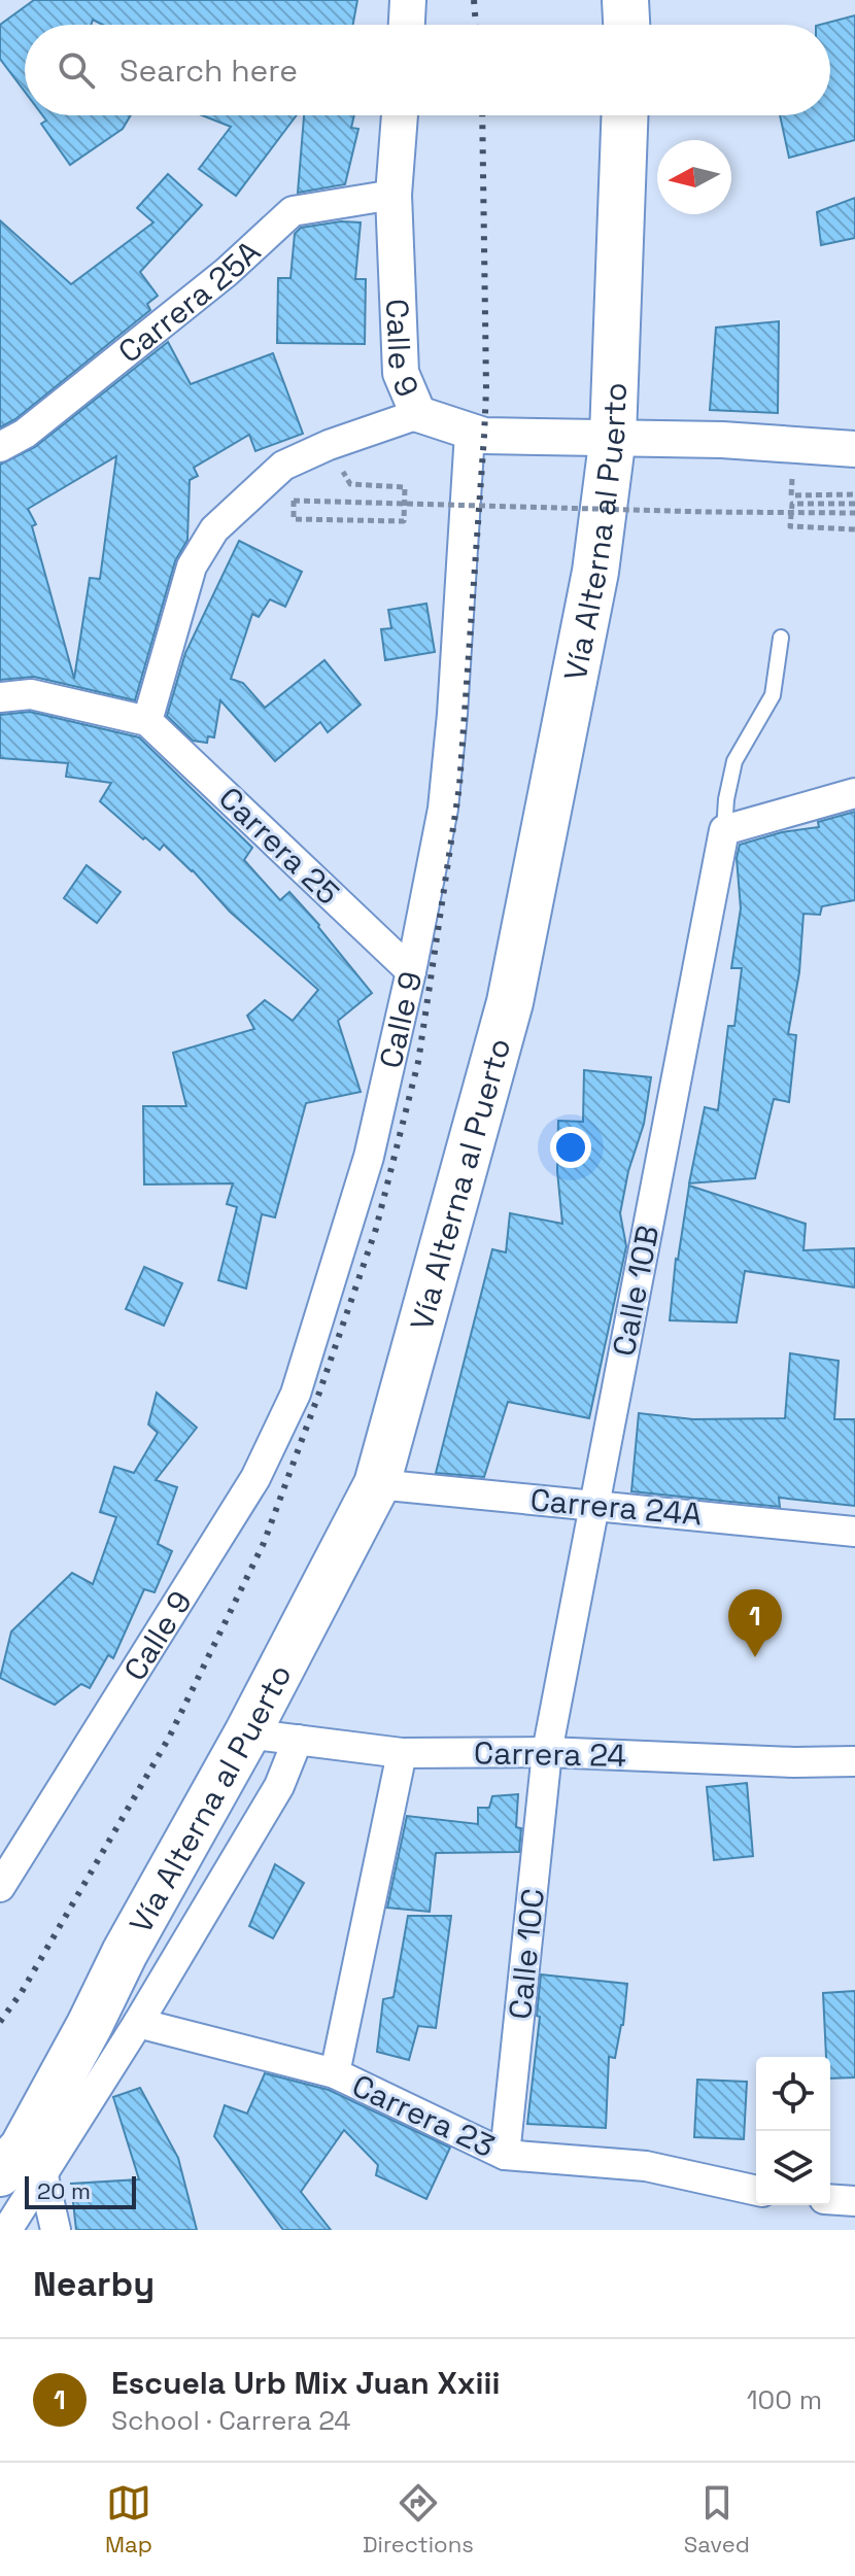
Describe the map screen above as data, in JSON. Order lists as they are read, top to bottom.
{
  "streets": {
    "main road": ["Vía Alterna al Puerto"],
    "street": [
      "Carrera 25A",
      "Calle 9",
      "Carrera 25",
      "Calle 10B",
      "Carrera 24A",
      "Carrera 24",
      "Calle 10C",
      "Carrera 23"
    ]
  },
  "crossings": [
    ["Carrera 25A", "Calle 9"],
    ["Calle 9", "Carrera 25"],
    ["Vía Alterna al Puerto", "Carrera 24A"],
    ["Vía Alterna al Puerto", "Carrera 24"],
    ["Calle 10B", "Carrera 24A"],
    ["Calle 10B", "Carrera 24"],
    ["Calle 10B", "Calle 10C"],
    ["Carrera 24", "Calle 10C"],
    ["Calle 10C", "Carrera 23"]
  ],
  "scale_bar": "20 m",
  "north": "left",
  "page": {
    "search": "Search here",
    "pins": "1",
    "scale": "20 m",
    "heading": "Nearby",
    "list": [
      {
        "mark": "1",
        "name": "Escuela Urb Mix Juan Xxiii",
        "note": "School · Carrera 24",
        "value": "100 m"
      }
    ],
    "nav": ["Map", "Directions", "Saved"]
  }
}
